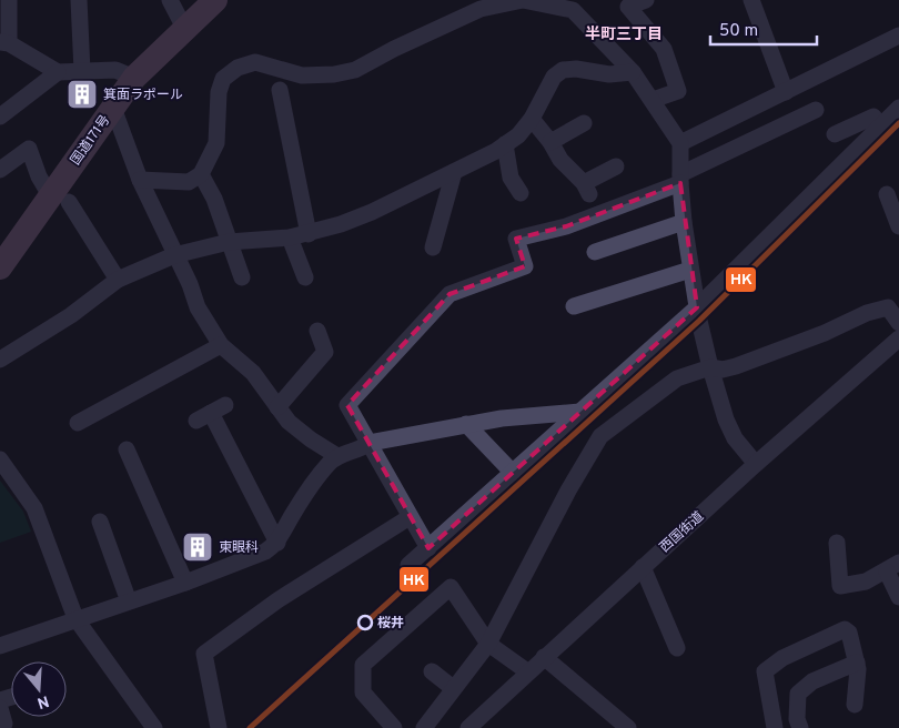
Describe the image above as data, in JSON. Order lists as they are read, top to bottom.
{
  "streets": {
    "highway": ["国道171号"],
    "street": ["西国街道"]
  },
  "districts": ["半町三丁目"],
  "places": {
    "building": ["箕面ラポール", "東眼科"],
    "other": ["桜井"]
  },
  "lines": ["transit line HK"],
  "scale_bar": "50 m",
  "north": "bottom"
}
